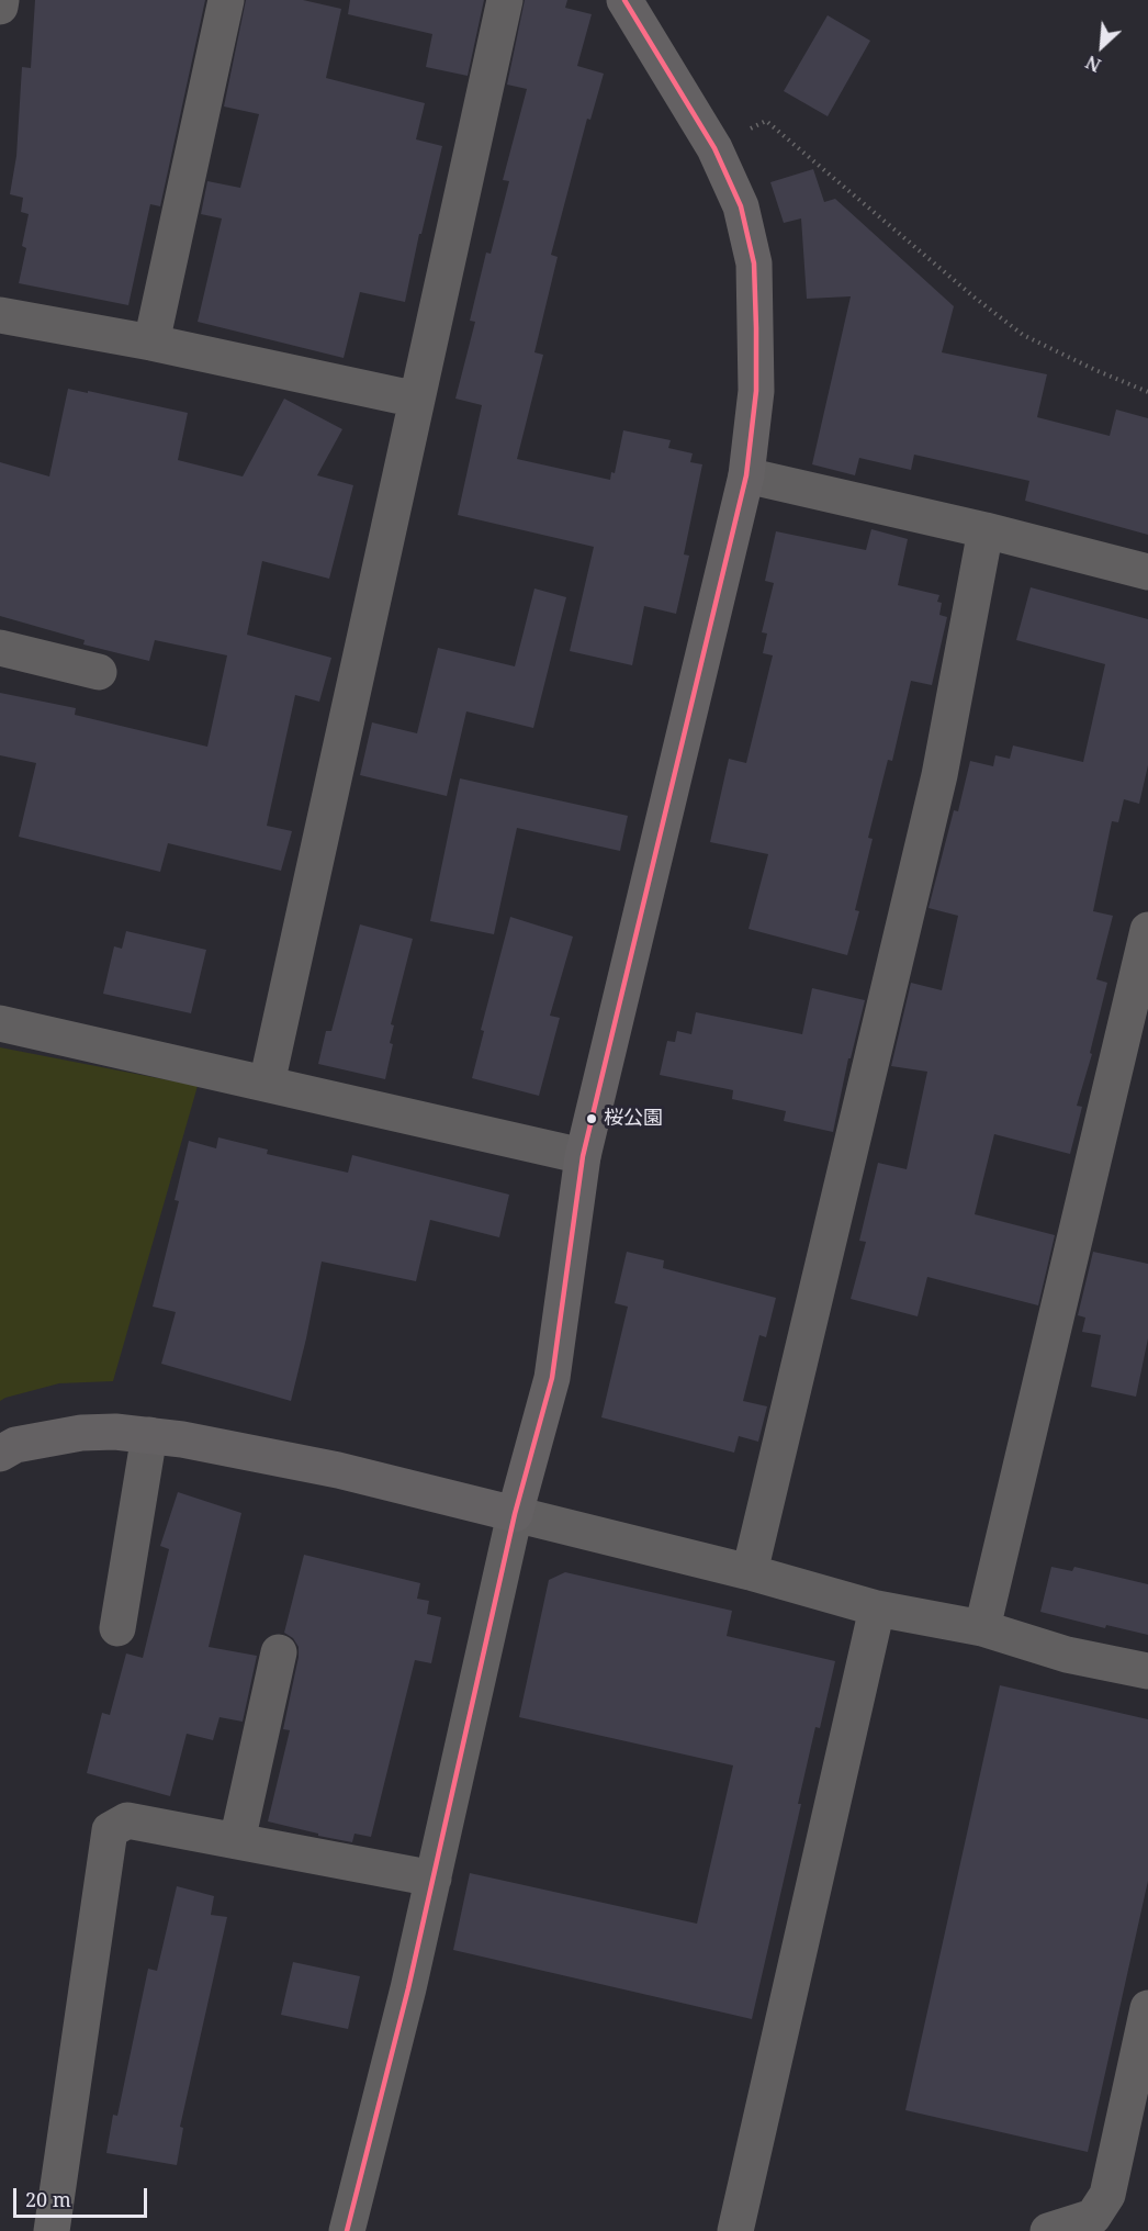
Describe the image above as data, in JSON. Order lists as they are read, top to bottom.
{
  "places": ["桜公園"],
  "scale_bar": "20 m",
  "north": "bottom left"
}
